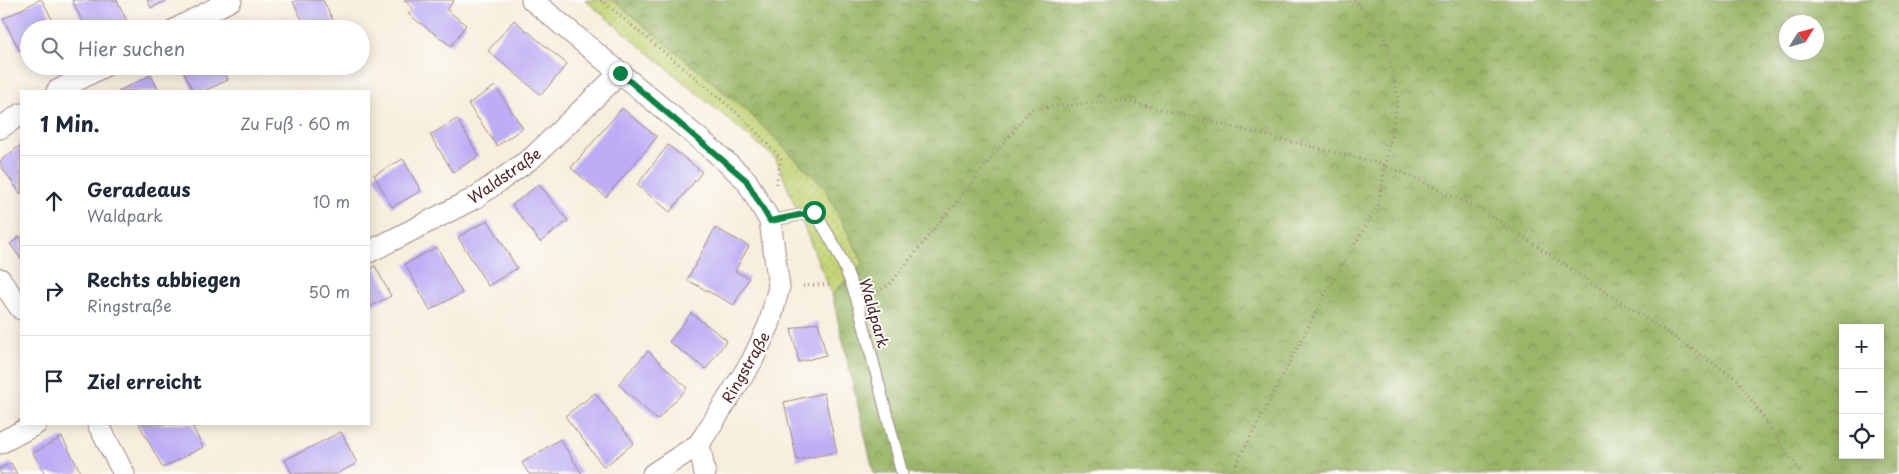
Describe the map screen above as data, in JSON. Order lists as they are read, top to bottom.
{
  "streets": {
    "street": ["Waldstraße", "Ringstraße"],
    "lane": ["Waldpark"]
  },
  "crossings": [
    ["Waldstraße", "Ringstraße"],
    ["Waldpark", "Ringstraße"]
  ],
  "north": "top right",
  "page": {
    "search": "Hier suchen",
    "heading": ["1 Min.", "Zu Fuß · 60 m"],
    "list": [
      ["Geradeaus", "Waldpark", "10 m"],
      ["Rechts abbiegen", "Ringstraße", "50 m"],
      "Ziel erreicht"
    ],
    "map_buttons": ["+", "−"]
  }
}
